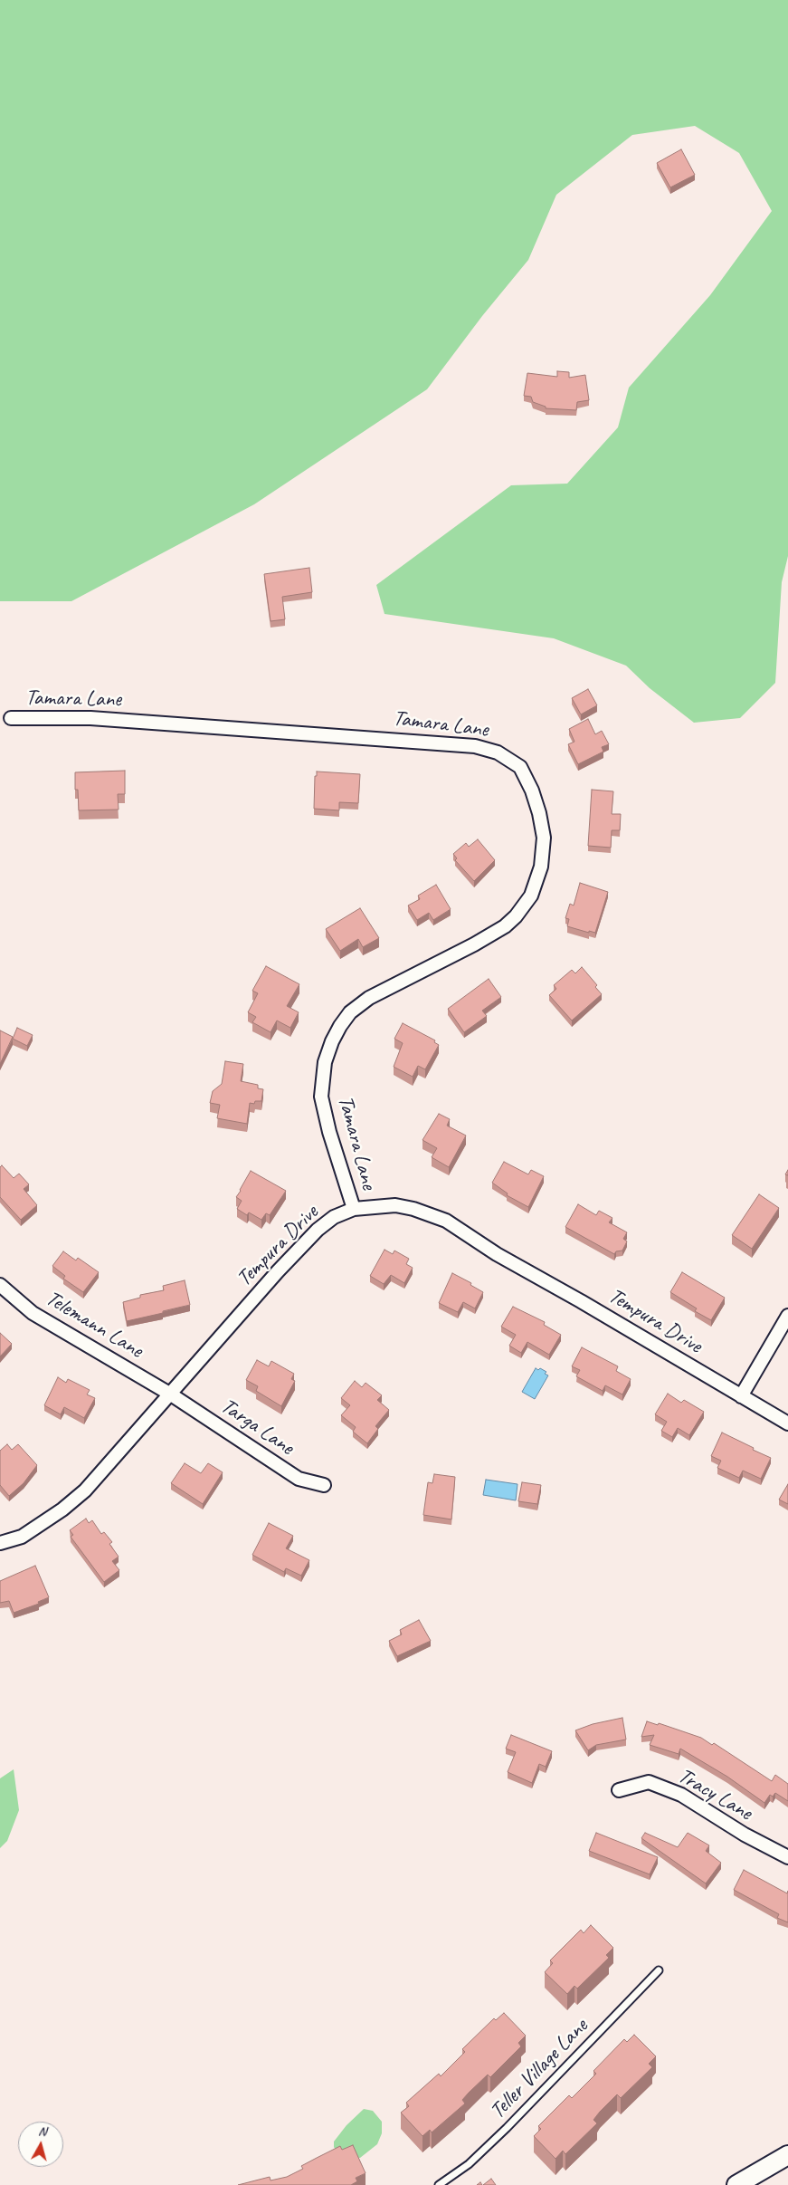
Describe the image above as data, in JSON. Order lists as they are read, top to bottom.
{
  "streets": {
    "street": [
      "Tamara Lane",
      "Tempura Drive",
      "Telemann Lane",
      "Targa Lane",
      "Tracy Lane"
    ],
    "lane": ["Teller Village Lane"]
  },
  "crossings": [
    ["Tamara Lane", "Tempura Drive"],
    ["Tempura Drive", "Telemann Lane"],
    ["Tempura Drive", "Targa Lane"],
    ["Telemann Lane", "Targa Lane"]
  ],
  "north": "top"
}
